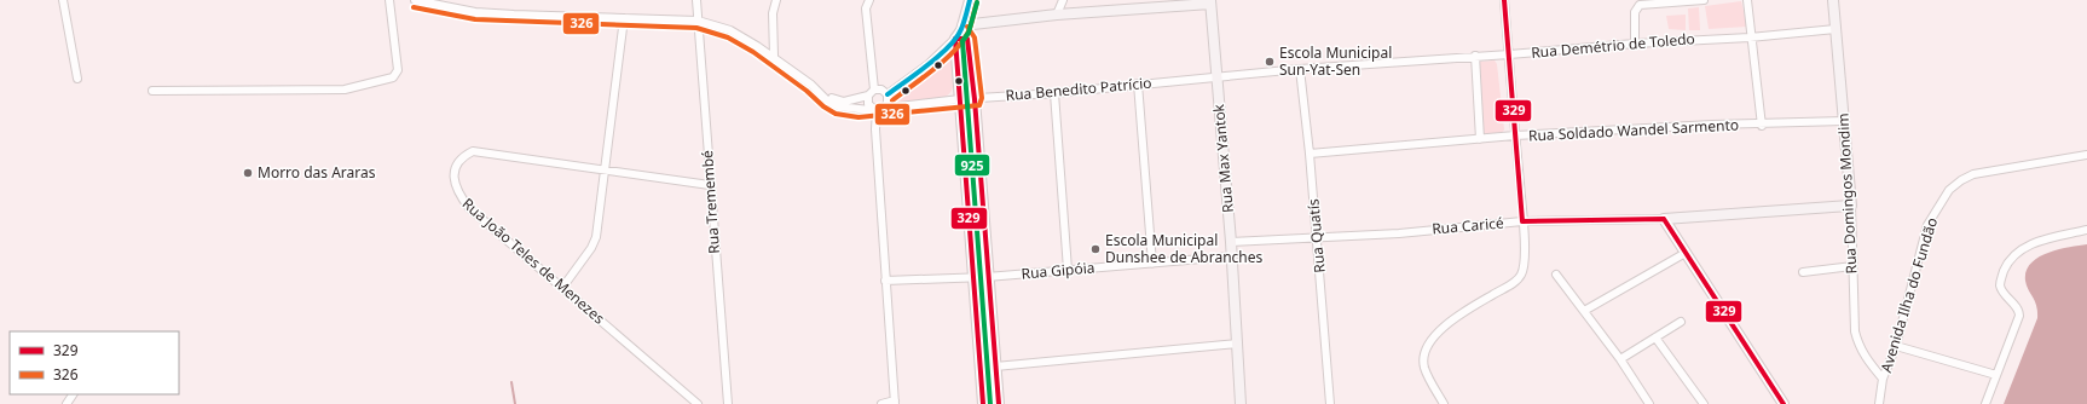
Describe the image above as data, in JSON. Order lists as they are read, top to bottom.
{
  "streets": {
    "street": [
      "Rua Demétrio de Toledo",
      "Rua Benedito Patrício",
      "Rua Soldado Wandel Sarmento",
      "Rua Max Yantok",
      "Rua Domingos Mondim",
      "Rua Tremembé",
      "Rua Caricé",
      "Rua Quatís",
      "Rua João Teles de Menezes",
      "Rua Gipóia",
      "Avenida Ilha do Fundão"
    ]
  },
  "crossings": [
    ["Rua Demétrio de Toledo", "Rua Benedito Patrício"],
    ["Rua Demétrio de Toledo", "Rua Max Yantok"],
    ["Rua Demétrio de Toledo", "Rua Domingos Mondim"],
    ["Rua Demétrio de Toledo", "Rua Quatís"],
    ["Rua Benedito Patrício", "Rua Max Yantok"],
    ["Rua Soldado Wandel Sarmento", "Rua Domingos Mondim"],
    ["Rua Soldado Wandel Sarmento", "Rua Quatís"],
    ["Rua Max Yantok", "Rua Caricé"],
    ["Rua Max Yantok", "Rua Gipóia"],
    ["Rua Domingos Mondim", "Rua Caricé"],
    ["Rua Domingos Mondim", "Avenida Ilha do Fundão"],
    ["Rua Tremembé", "Rua João Teles de Menezes"],
    ["Rua Caricé", "Rua Quatís"]
  ],
  "places": ["Escola Municipal Sun-Yat-Sen", "Morro das Araras", "Escola Municipal Dunshee de Abranches"],
  "lines": ["transit line 329", "transit line 326", "transit line 925"],
  "legend": ["329", "326"]
}
